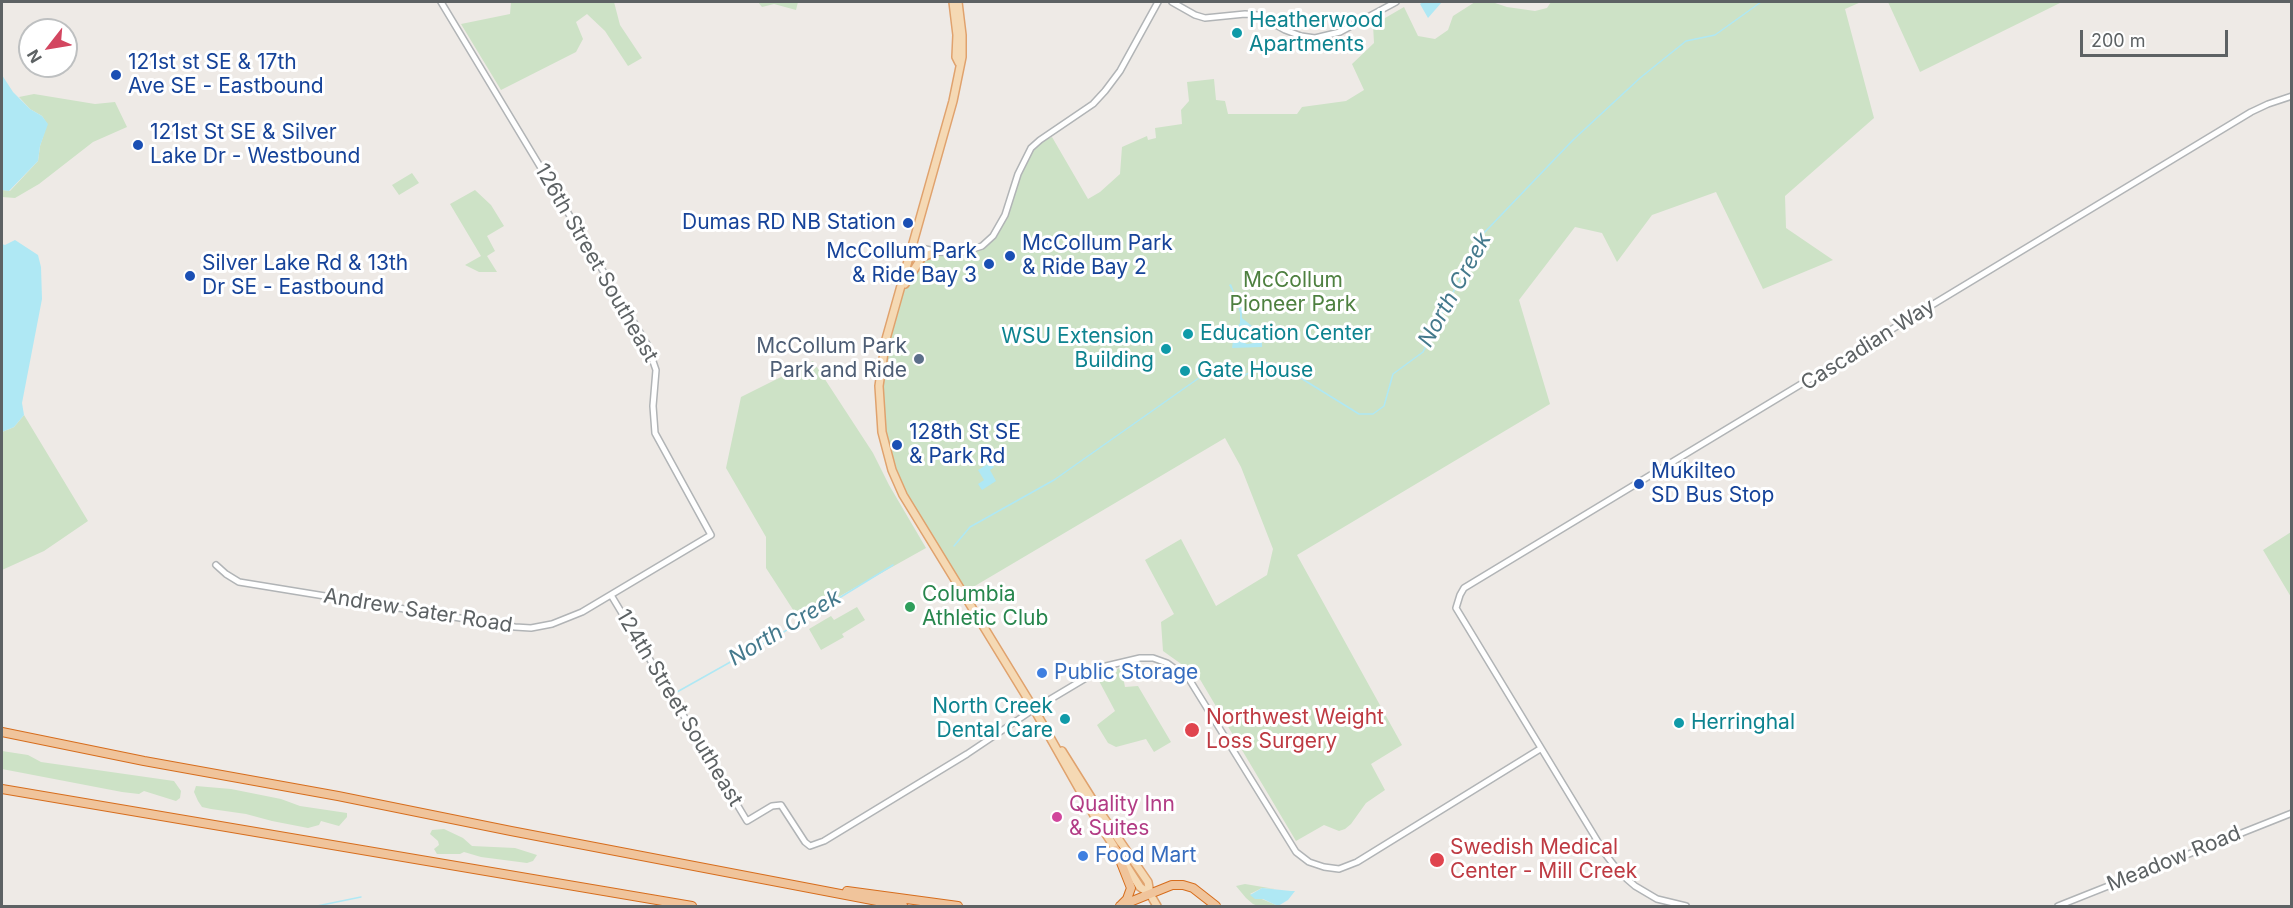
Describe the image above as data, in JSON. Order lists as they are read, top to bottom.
{
  "streets": {
    "street": [
      "126th Street Southeast",
      "Cascadian Way",
      "Andrew Sater Road",
      "124th Street Southeast",
      "Meadow Road"
    ]
  },
  "crossings": [
    ["126th Street Southeast", "Andrew Sater Road"],
    ["Andrew Sater Road", "124th Street Southeast"]
  ],
  "water": ["North Creek"],
  "parks": ["McCollum Pioneer Park"],
  "places": [
    "Heatherwood Apartments",
    "121st st SE & 17th Ave SE - Eastbound",
    "121st St SE & Silver Lake Dr - Westbound",
    "Dumas RD NB Station",
    "McCollum Park & Ride Bay 2",
    "McCollum Park & Ride Bay 3",
    "Silver Lake Rd & 13th Dr SE - Eastbound",
    "Education Center",
    "WSU Extension Building",
    "McCollum Park Park and Ride",
    "Gate House",
    "128th St SE & Park Rd",
    "Mukilteo SD Bus Stop",
    "Columbia Athletic Club",
    "Public Storage",
    "North Creek Dental Care",
    "Herringhal",
    "Northwest Weight Loss Surgery",
    "Quality Inn & Suites",
    "Food Mart",
    "Swedish Medical Center - Mill Creek"
  ],
  "scale_bar": "200 m",
  "north": "bottom left"
}
